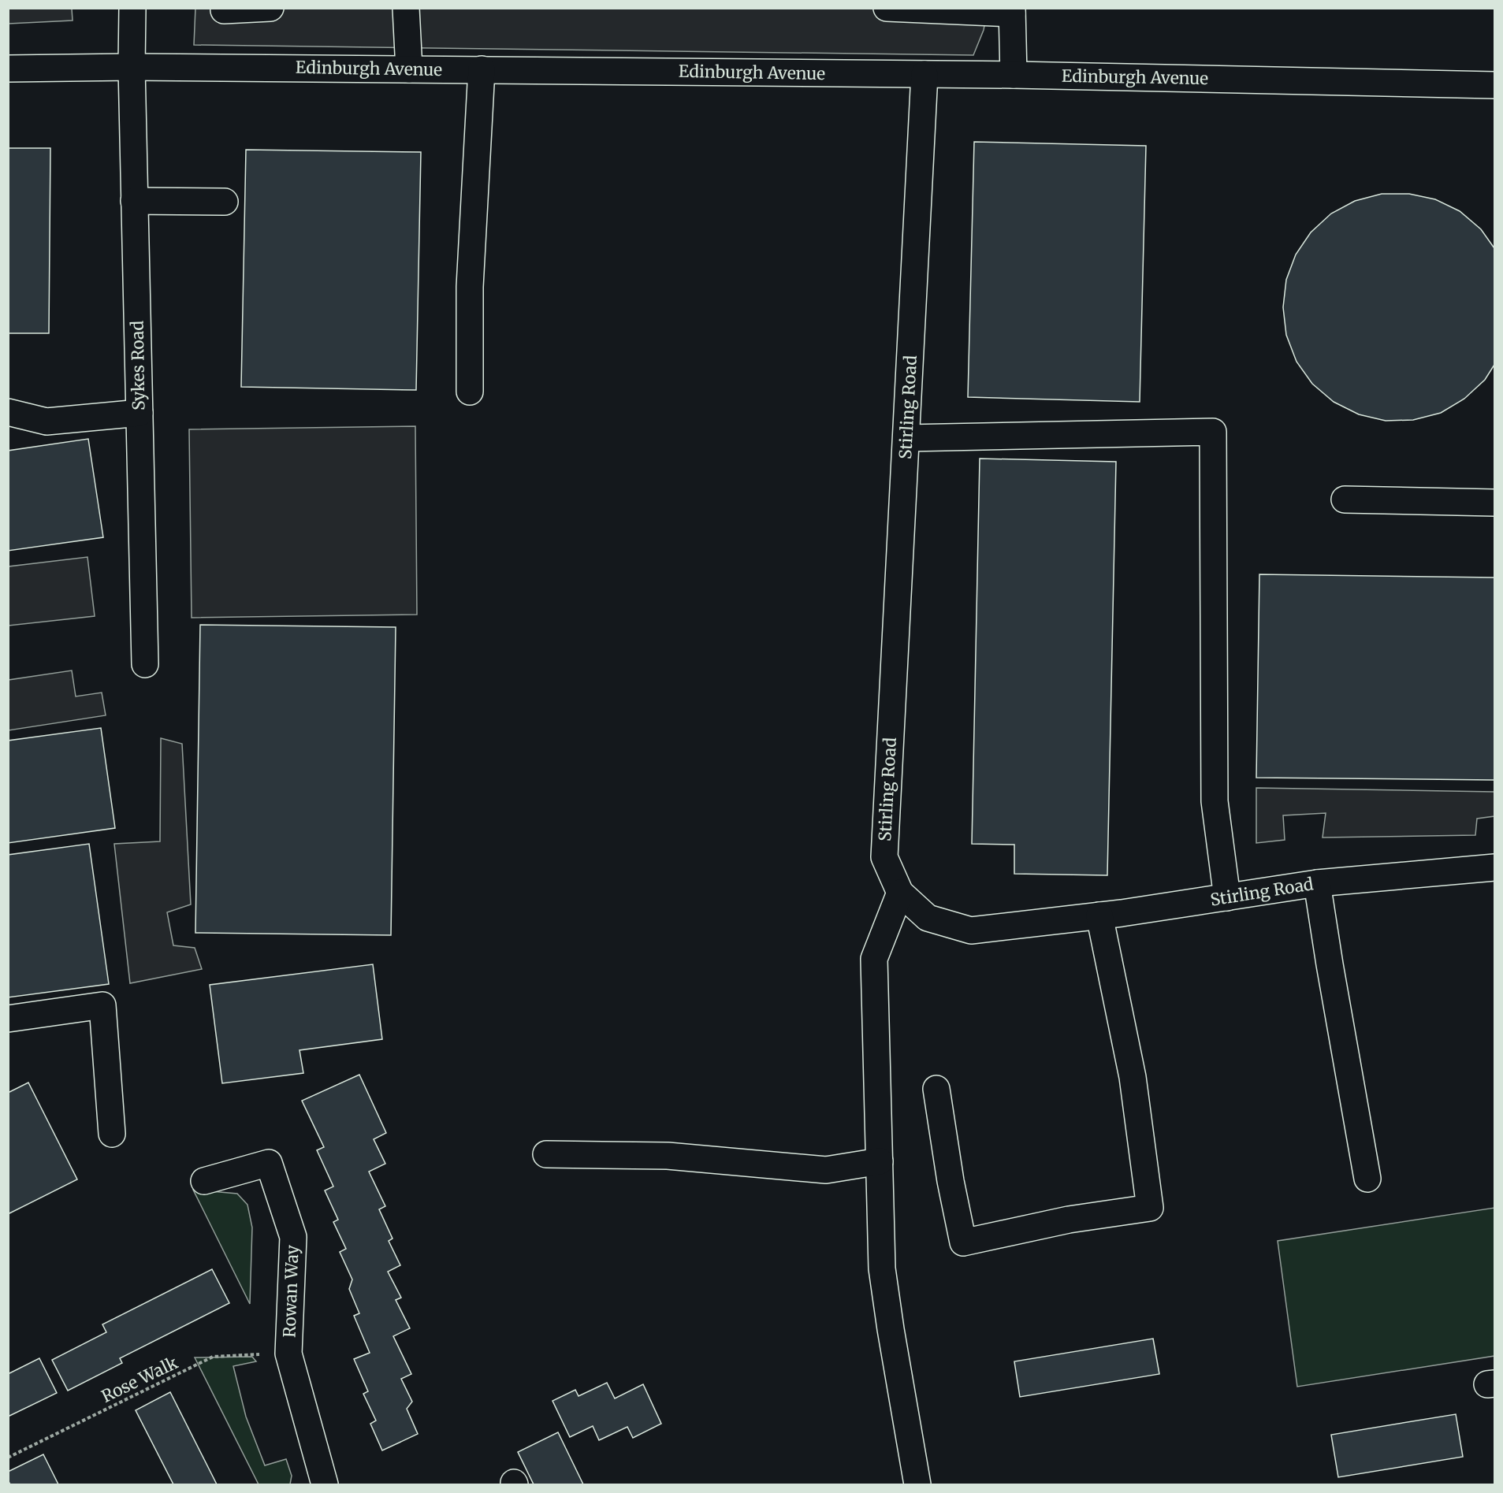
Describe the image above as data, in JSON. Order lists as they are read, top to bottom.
{
  "streets": {
    "street": [
      "Edinburgh Avenue",
      "Sykes Road",
      "Stirling Road",
      "Rowan Way"
    ],
    "path": ["Rose Walk"]
  },
  "crossings": [
    ["Edinburgh Avenue", "Sykes Road"],
    ["Edinburgh Avenue", "Stirling Road"],
    ["Rowan Way", "Rose Walk"]
  ]
}
